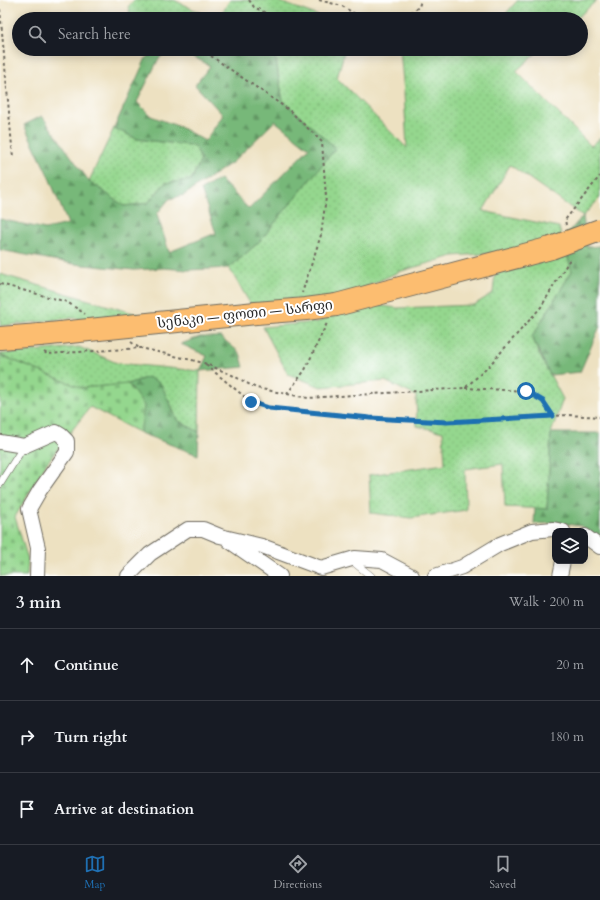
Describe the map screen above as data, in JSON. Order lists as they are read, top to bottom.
{
  "streets": {
    "highway": ["სენაკი — ფოთი — სარფი"]
  },
  "page": {
    "search": "Search here",
    "heading": ["3 min", "Walk · 200 m"],
    "list": [
      ["Continue", "20 m"],
      ["Turn right", "180 m"],
      "Arrive at destination"
    ],
    "nav": ["Map", "Directions", "Saved"]
  }
}
